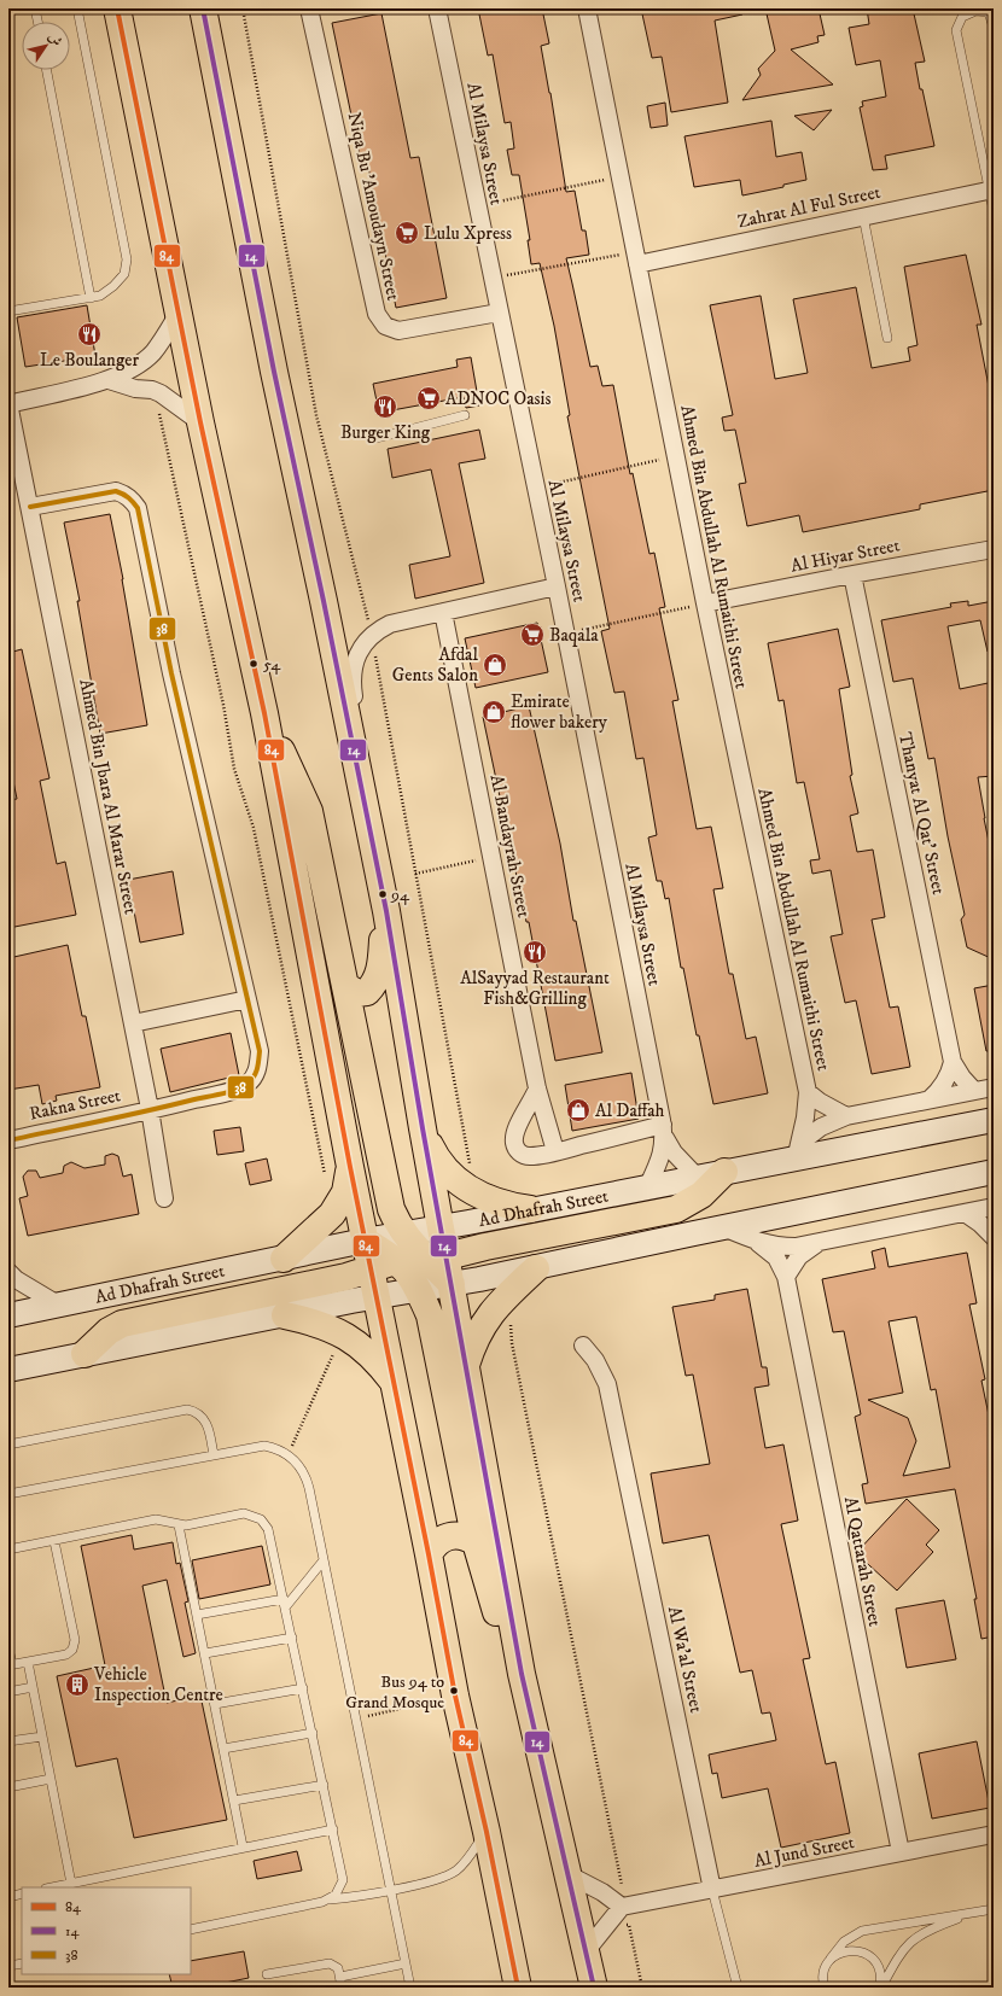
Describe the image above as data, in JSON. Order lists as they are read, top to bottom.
{
  "streets": {
    "main road": ["Ad Dhafrah Street"],
    "street": [
      "Al Milaysa Street",
      "Niqa Bu 'Amoudayn Street",
      "Zahrat Al Ful Street",
      "Ahmed Bin Abdullah Al Rumaithi Street",
      "Al Hiyar Street",
      "Ahmed Bin Jbara Al Marar Street",
      "Thanyat Al Qat' Street",
      "Al Bandayrah Street",
      "Rakna Street",
      "Al Qattarah Street",
      "Al Wa'al Street",
      "Al Jund Street"
    ]
  },
  "crossings": [
    ["Al Milaysa Street", "Niqa Bu 'Amoudayn Street"],
    ["Al Milaysa Street", "Ad Dhafrah Street"],
    ["Zahrat Al Ful Street", "Ahmed Bin Abdullah Al Rumaithi Street"],
    ["Ahmed Bin Abdullah Al Rumaithi Street", "Al Hiyar Street"],
    ["Ahmed Bin Abdullah Al Rumaithi Street", "Ad Dhafrah Street"],
    ["Al Hiyar Street", "Thanyat Al Qat' Street"],
    ["Ahmed Bin Jbara Al Marar Street", "Rakna Street"],
    ["Al Qattarah Street", "Al Jund Street"],
    ["Al Wa'al Street", "Al Jund Street"]
  ],
  "places": {
    "supermarket": ["Lulu Xpress", "ADNOC Oasis", "Baqala"],
    "restaurant": ["Le Boulanger", "Burger King", "AlSayyad Restaurant Fish&Grilling"],
    "other": ["54", "94", "Bus 94 to Grand Mosque"],
    "shop": ["Afdal Gents Salon", "Emirate flower bakery", "Al Daffah"],
    "building": ["Vehicle Inspection Centre"]
  },
  "lines": ["transit line 84", "transit line 14", "transit line 38"],
  "legend": ["84", "14", "38"],
  "north": "top right"
}
